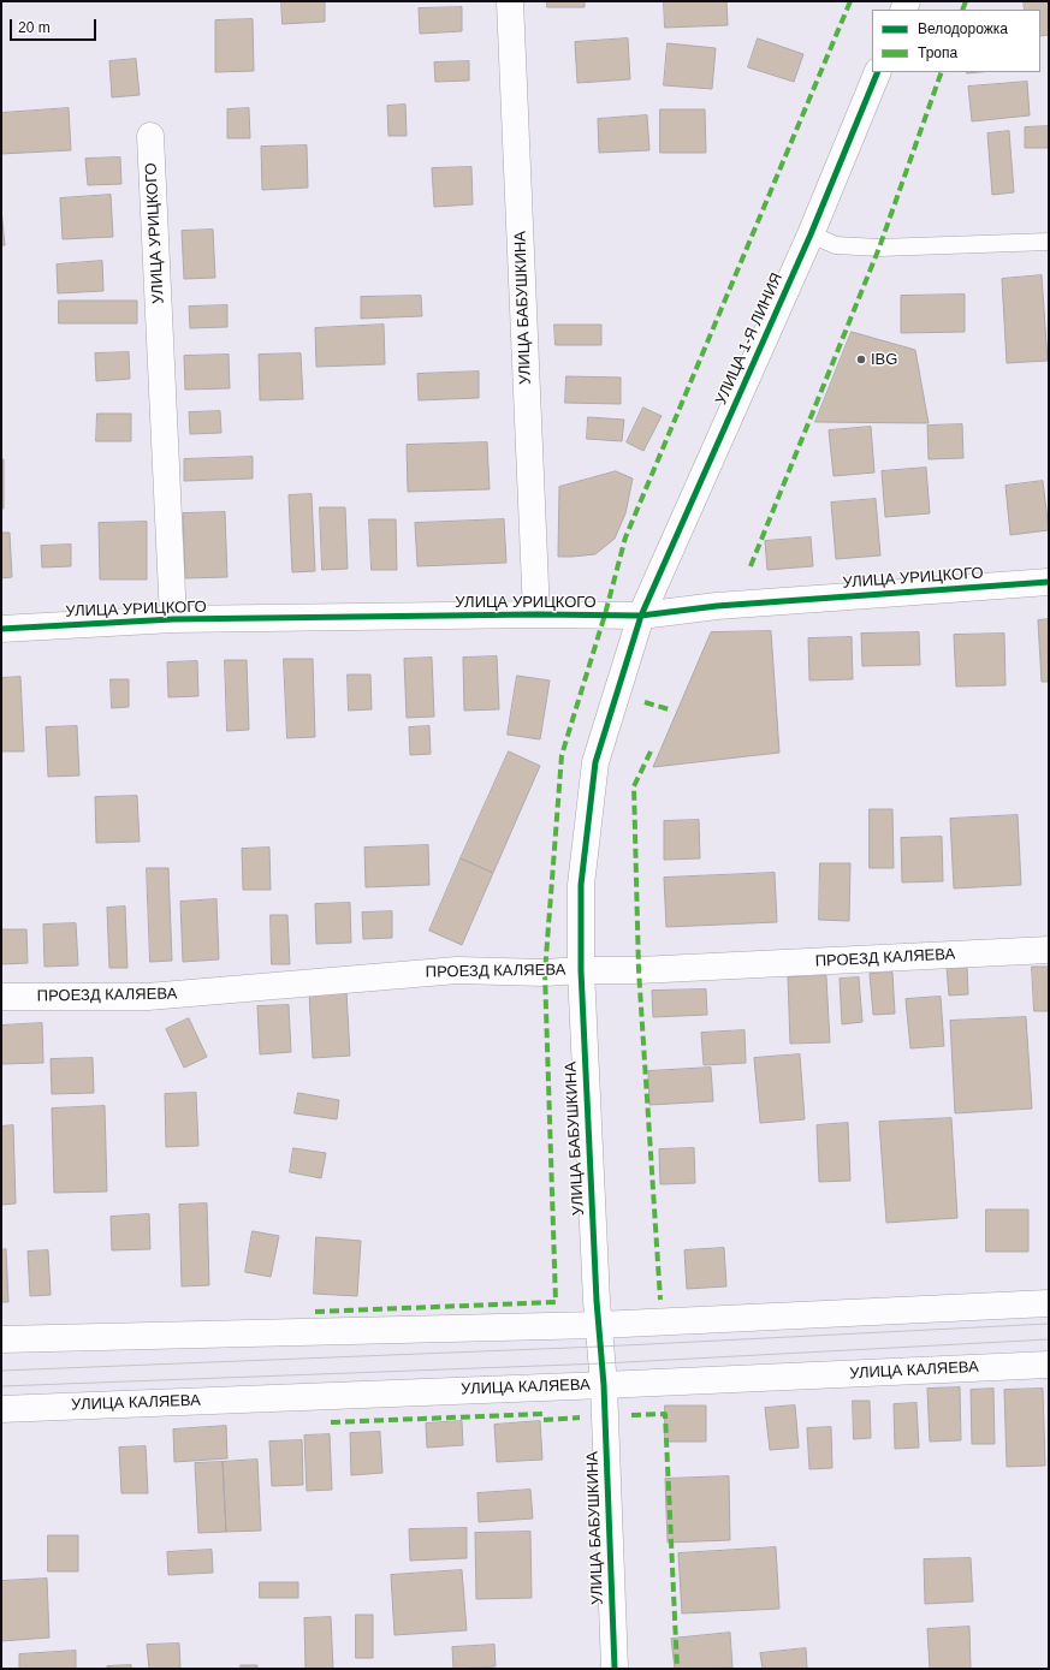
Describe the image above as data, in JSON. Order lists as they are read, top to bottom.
{
  "streets": {
    "street": [
      "УЛИЦА УРИЦКОГО",
      "УЛИЦА БАБУШКИНА",
      "УЛИЦА 1-Я ЛИНИЯ",
      "ПРОЕЗД КАЛЯЕВА",
      "УЛИЦА КАЛЯЕВА"
    ]
  },
  "crossings": [
    ["УЛИЦА УРИЦКОГО", "УЛИЦА БАБУШКИНА"],
    ["УЛИЦА УРИЦКОГО", "УЛИЦА 1-Я ЛИНИЯ"],
    ["УЛИЦА БАБУШКИНА", "УЛИЦА 1-Я ЛИНИЯ"],
    ["УЛИЦА БАБУШКИНА", "ПРОЕЗД КАЛЯЕВА"],
    ["УЛИЦА БАБУШКИНА", "УЛИЦА КАЛЯЕВА"]
  ],
  "places": ["IBG"],
  "legend": ["Велодорожка", "Тропа"],
  "scale_bar": "20 m"
}
